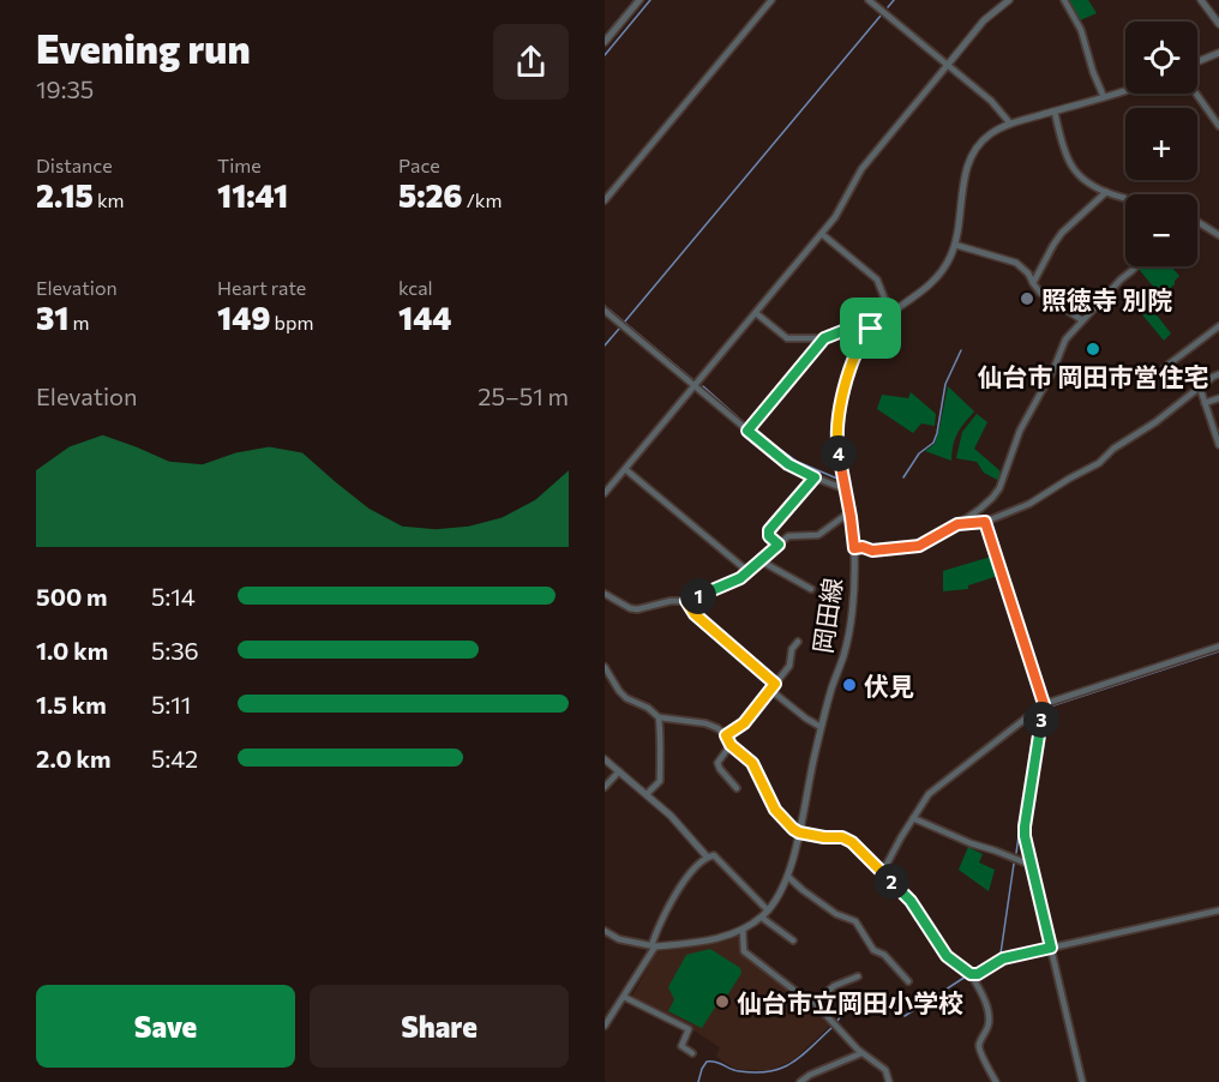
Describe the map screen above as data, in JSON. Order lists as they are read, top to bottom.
{
  "streets": {
    "street": ["岡田線"]
  },
  "places": [
    "照徳寺 別院",
    "仙台市 岡田市営住宅",
    "伏見",
    "仙台市立岡田小学校"
  ],
  "page": {
    "heading": ["Evening run", "19:35"],
    "map_buttons": ["+", "−"],
    "stats": [
      ["Distance", "2.15 km"],
      ["Time", "11:41"],
      ["Pace", "5:26 /km"],
      ["Elevation", "31 m"],
      ["Heart rate", "149 bpm"],
      ["kcal", "144"]
    ],
    "chart": ["Elevation", "25–51 m"],
    "pins": [
      "4",
      "1",
      "3",
      "2"
    ],
    "list": [
      {
        "name": "500 m",
        "note": "5:14"
      },
      {
        "name": "1.0 km",
        "note": "5:36"
      },
      {
        "name": "1.5 km",
        "note": "5:11"
      },
      {
        "name": "2.0 km",
        "note": "5:42"
      }
    ],
    "buttons": ["Save", "Share"]
  }
}
